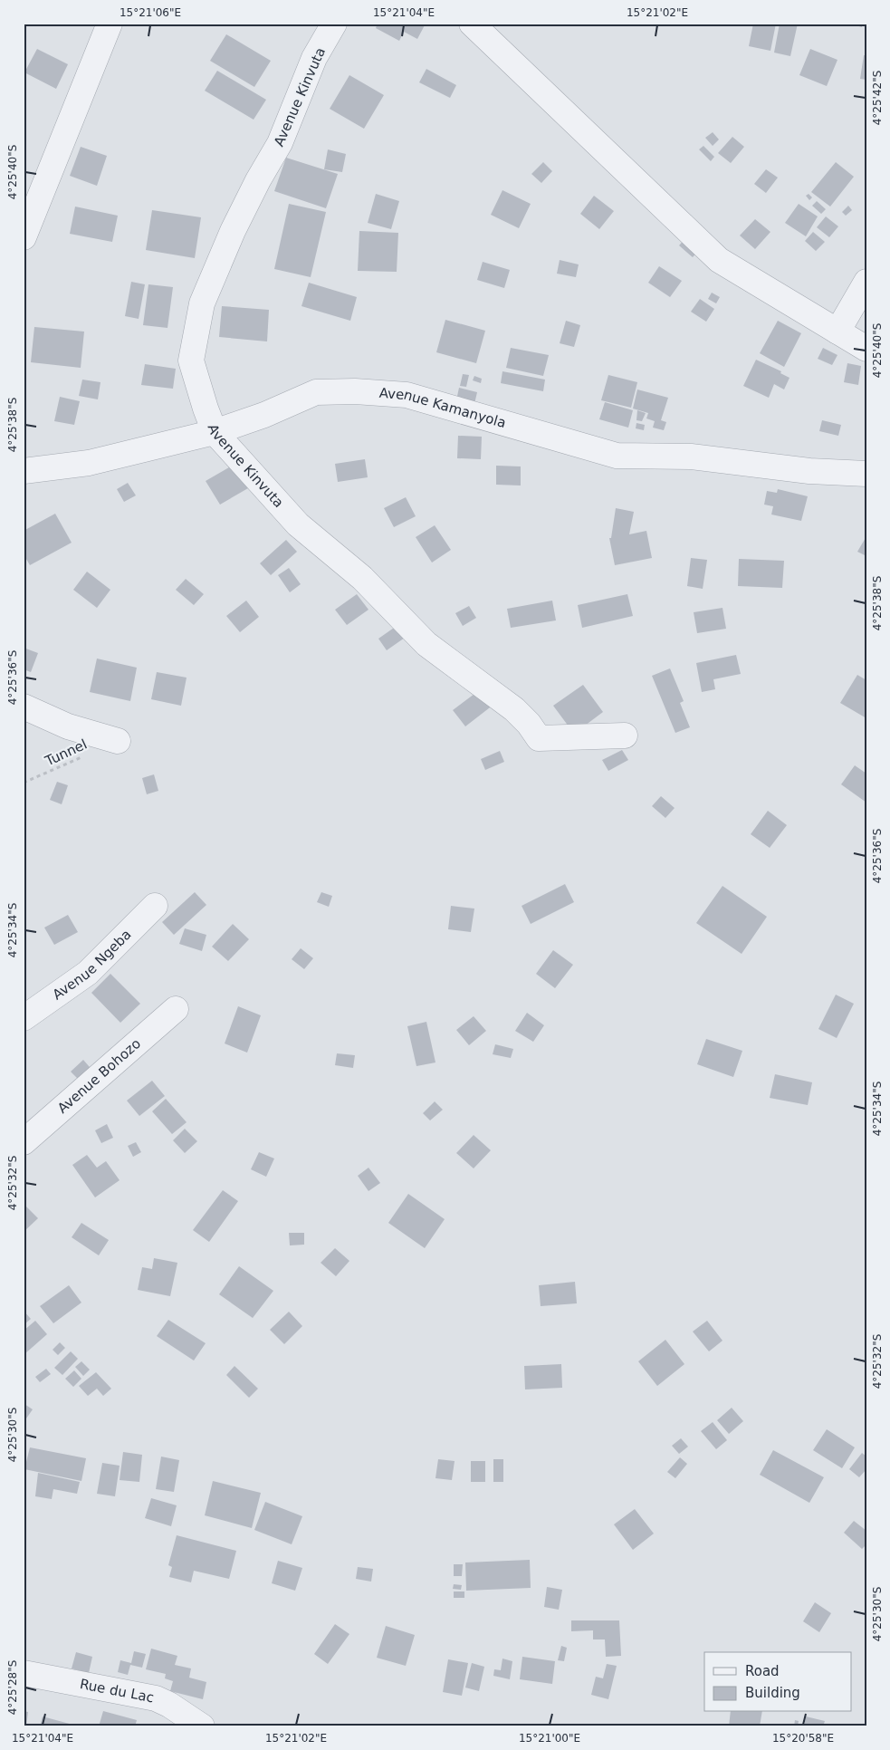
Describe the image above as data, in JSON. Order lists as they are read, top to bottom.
{
  "streets": {
    "street": [
      "Avenue Kinvuta",
      "Avenue Kamanyola",
      "Avenue Ngeba",
      "Avenue Bohozo",
      "Rue du Lac"
    ],
    "path": ["Tunnel"]
  },
  "crossings": [
    ["Avenue Kinvuta", "Avenue Kamanyola"]
  ],
  "legend": ["Road", "Building"],
  "coordinates": [
    "15°21'06\"E",
    "15°21'04\"E",
    "15°21'02\"E",
    "4°25'42\"S",
    "4°25'40\"S",
    "4°25'38\"S",
    "4°25'36\"S",
    "4°25'34\"S",
    "4°25'32\"S",
    "4°25'30\"S",
    "4°25'28\"S",
    "15°21'00\"E",
    "15°20'58\"E"
  ]
}
